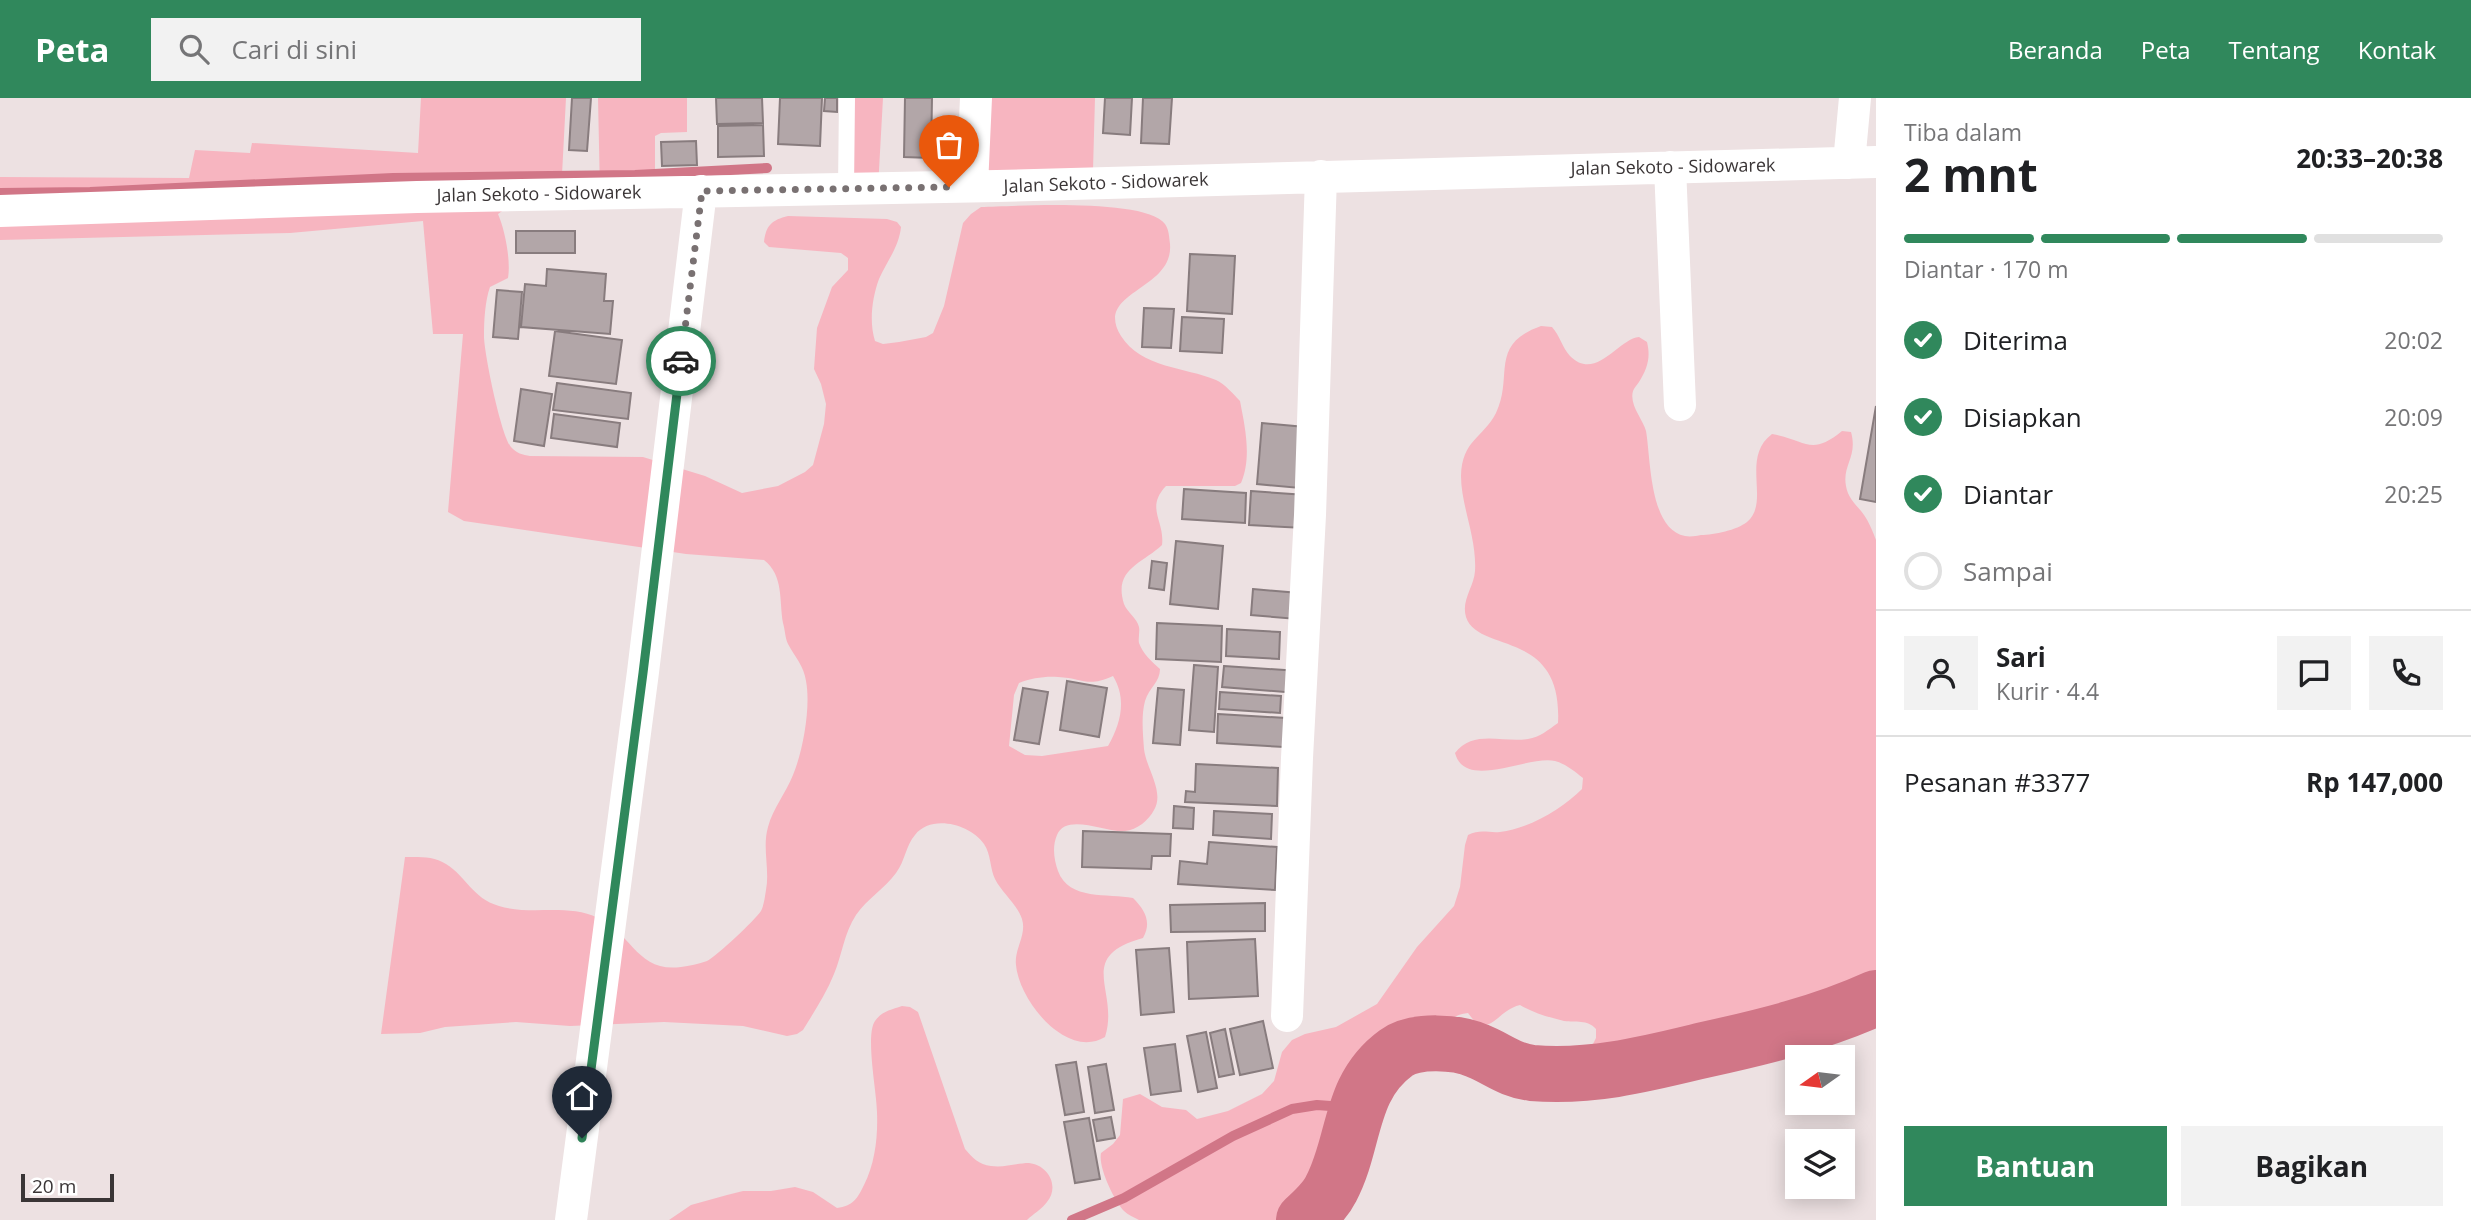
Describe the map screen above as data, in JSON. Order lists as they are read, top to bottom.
{
  "streets": {
    "street": ["Jalan Sekoto - Sidowarek"]
  },
  "scale_bar": "20 m",
  "north": "left",
  "page": {
    "header": "Peta",
    "search": "Cari di sini",
    "nav": [
      "Beranda",
      "Peta",
      "Tentang",
      "Kontak"
    ],
    "heading": ["2 mnt", "Tiba dalam", "20:33–20:38"],
    "panel": [
      "Sari",
      "Kurir · 4.4",
      "Pesanan #3377",
      "Rp 147,000"
    ],
    "bar": "Diantar · 170 m",
    "list": [
      ["Diterima", "20:02"],
      ["Disiapkan", "20:09"],
      ["Diantar", "20:25"],
      "Sampai"
    ],
    "buttons": ["Bantuan", "Bagikan"],
    "scale": "20 m"
  }
}
